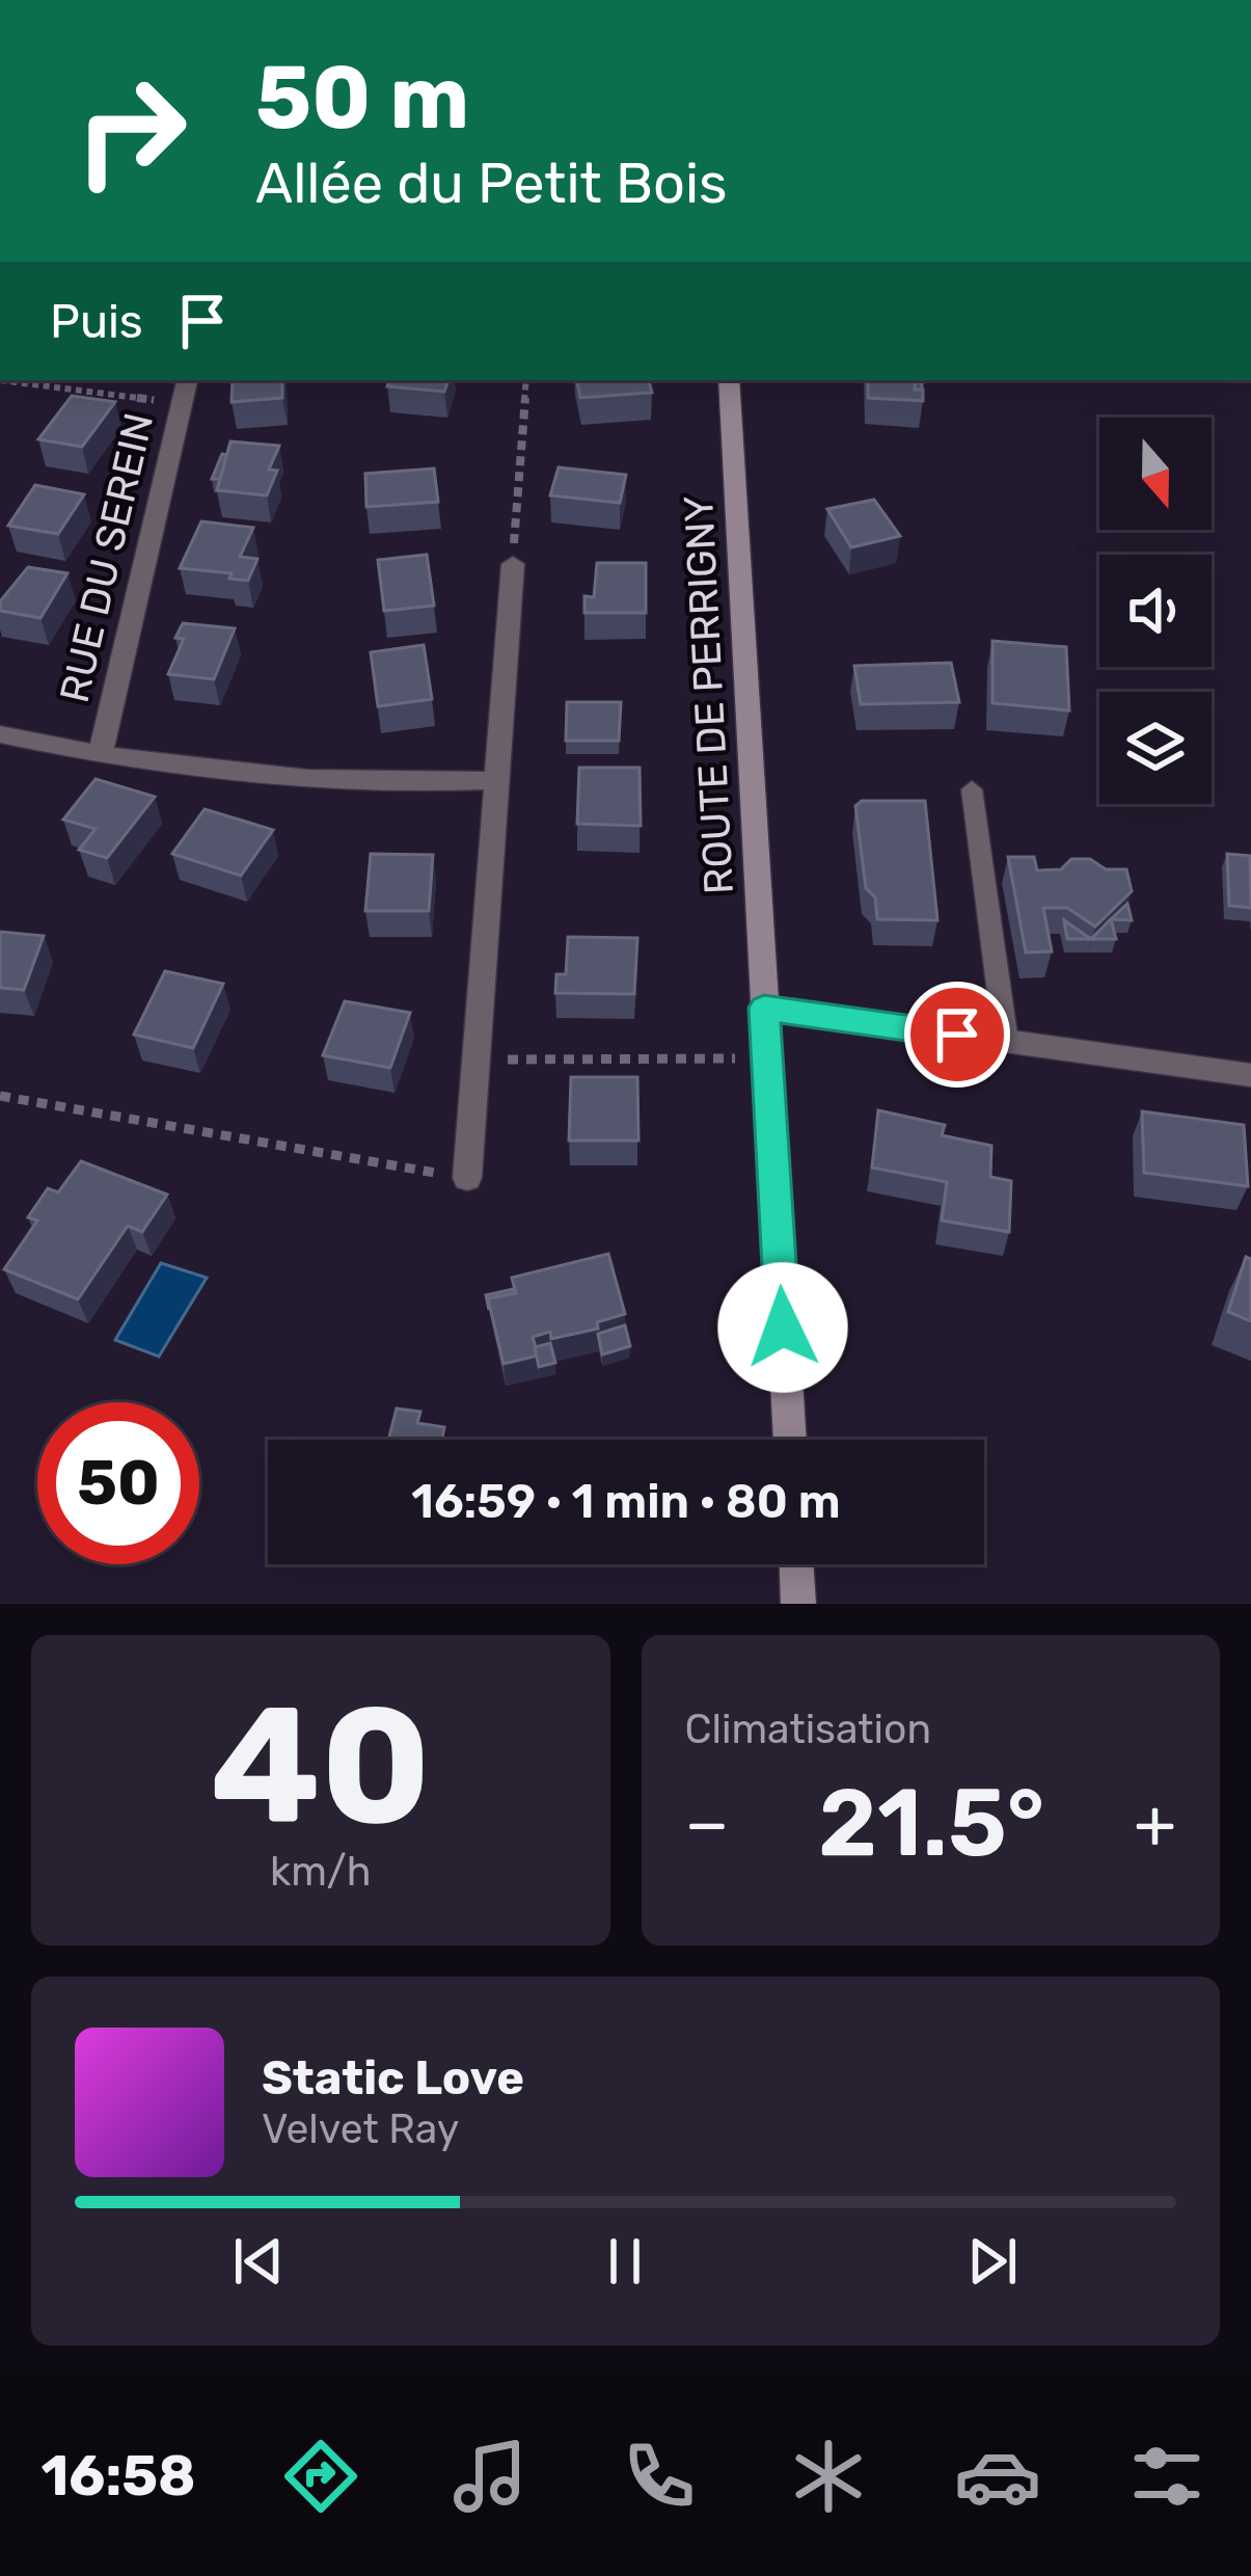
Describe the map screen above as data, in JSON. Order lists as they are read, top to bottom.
{
  "streets": {
    "main road": ["ROUTE DE PERRIGNY"],
    "street": ["RUE DU SEREIN"]
  },
  "north": "bottom",
  "page": {
    "turn": ["50 m", "Allée du Petit Bois"],
    "then": "Puis",
    "limit": "50",
    "trip": "16:59 · 1 min · 80 m",
    "tile": [
      ["40", "km/h"],
      "Climatisation"
    ],
    "heat": ["−", "21.5°", "+"],
    "song": ["Static Love", "Velvet Ray"],
    "tabs": "16:58"
  }
}
